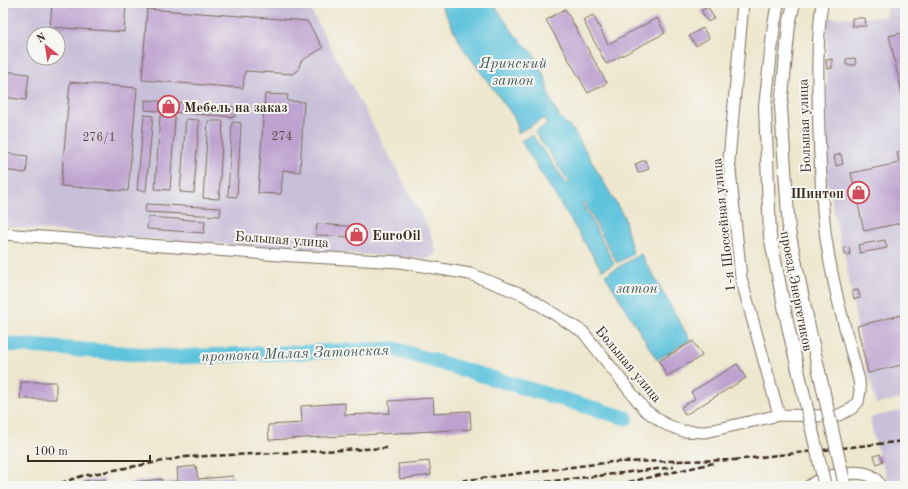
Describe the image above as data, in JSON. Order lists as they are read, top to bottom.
{
  "streets": {
    "main road": ["Большая улица", "1-я Шоссейная улица", "проезд Энергетиков"]
  },
  "crossings": [
    ["Большая улица", "1-я Шоссейная улица"]
  ],
  "water": ["Яринский затон", "затон", "протока Малая Затонская"],
  "places": {
    "shop": ["Мебель на заказ", "Шинтоп", "EuroOil"]
  },
  "house_numbers": ["274", "276/1"],
  "scale_bar": "100 m",
  "north": "top left"
}
